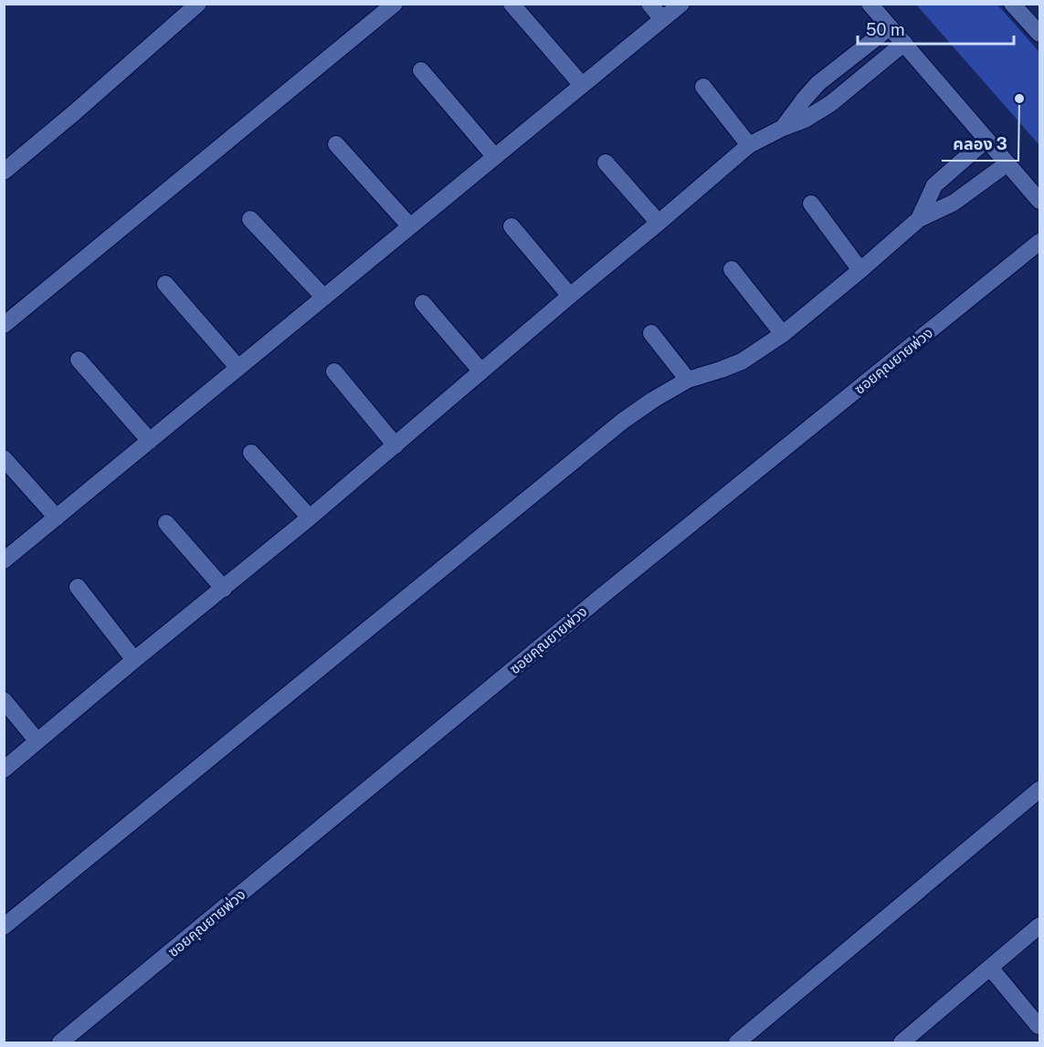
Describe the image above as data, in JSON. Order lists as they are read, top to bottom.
{
  "streets": {
    "street": ["ซอยคุณยายพ่วง"]
  },
  "places": ["คลอง 3"],
  "scale_bar": "50 m"
}
